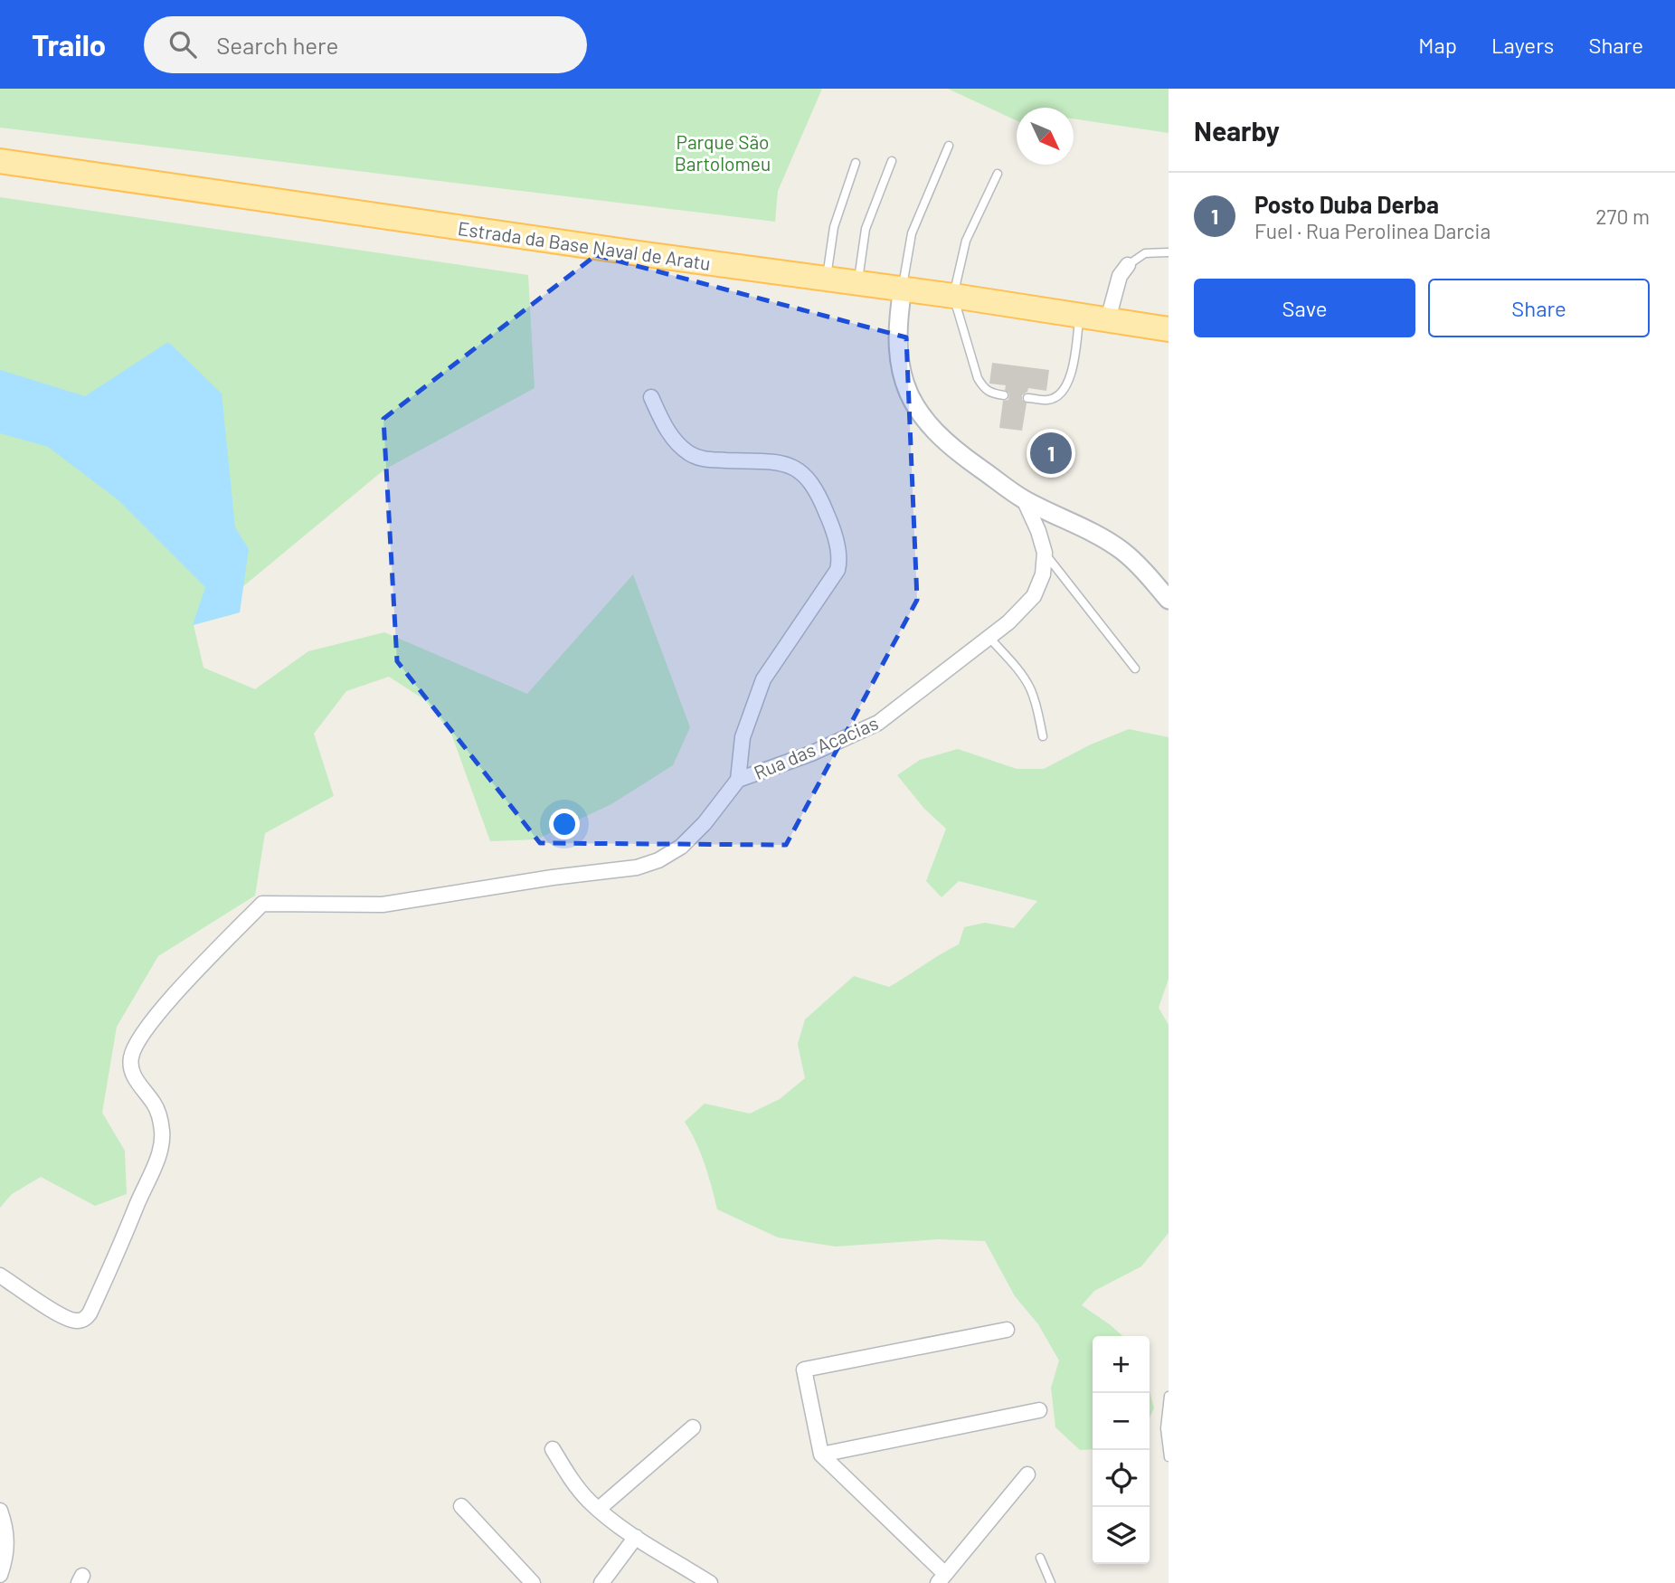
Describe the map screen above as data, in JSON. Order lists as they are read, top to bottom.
{
  "streets": {
    "main road": ["Estrada da Base Naval de Aratu"],
    "street": ["Rua das Acacias"]
  },
  "parks": ["Parque São Bartolomeu"],
  "north": "bottom right",
  "page": {
    "header": "Trailo",
    "search": "Search here",
    "nav": ["Map", "Layers", "Share"],
    "heading": "Nearby",
    "list": [
      {
        "mark": "1",
        "name": "Posto Duba Derba",
        "note": "Fuel · Rua Perolinea Darcia",
        "value": "270 m"
      }
    ],
    "buttons": ["Save", "Share"],
    "pins": "1",
    "map_buttons": ["+", "−"]
  }
}
